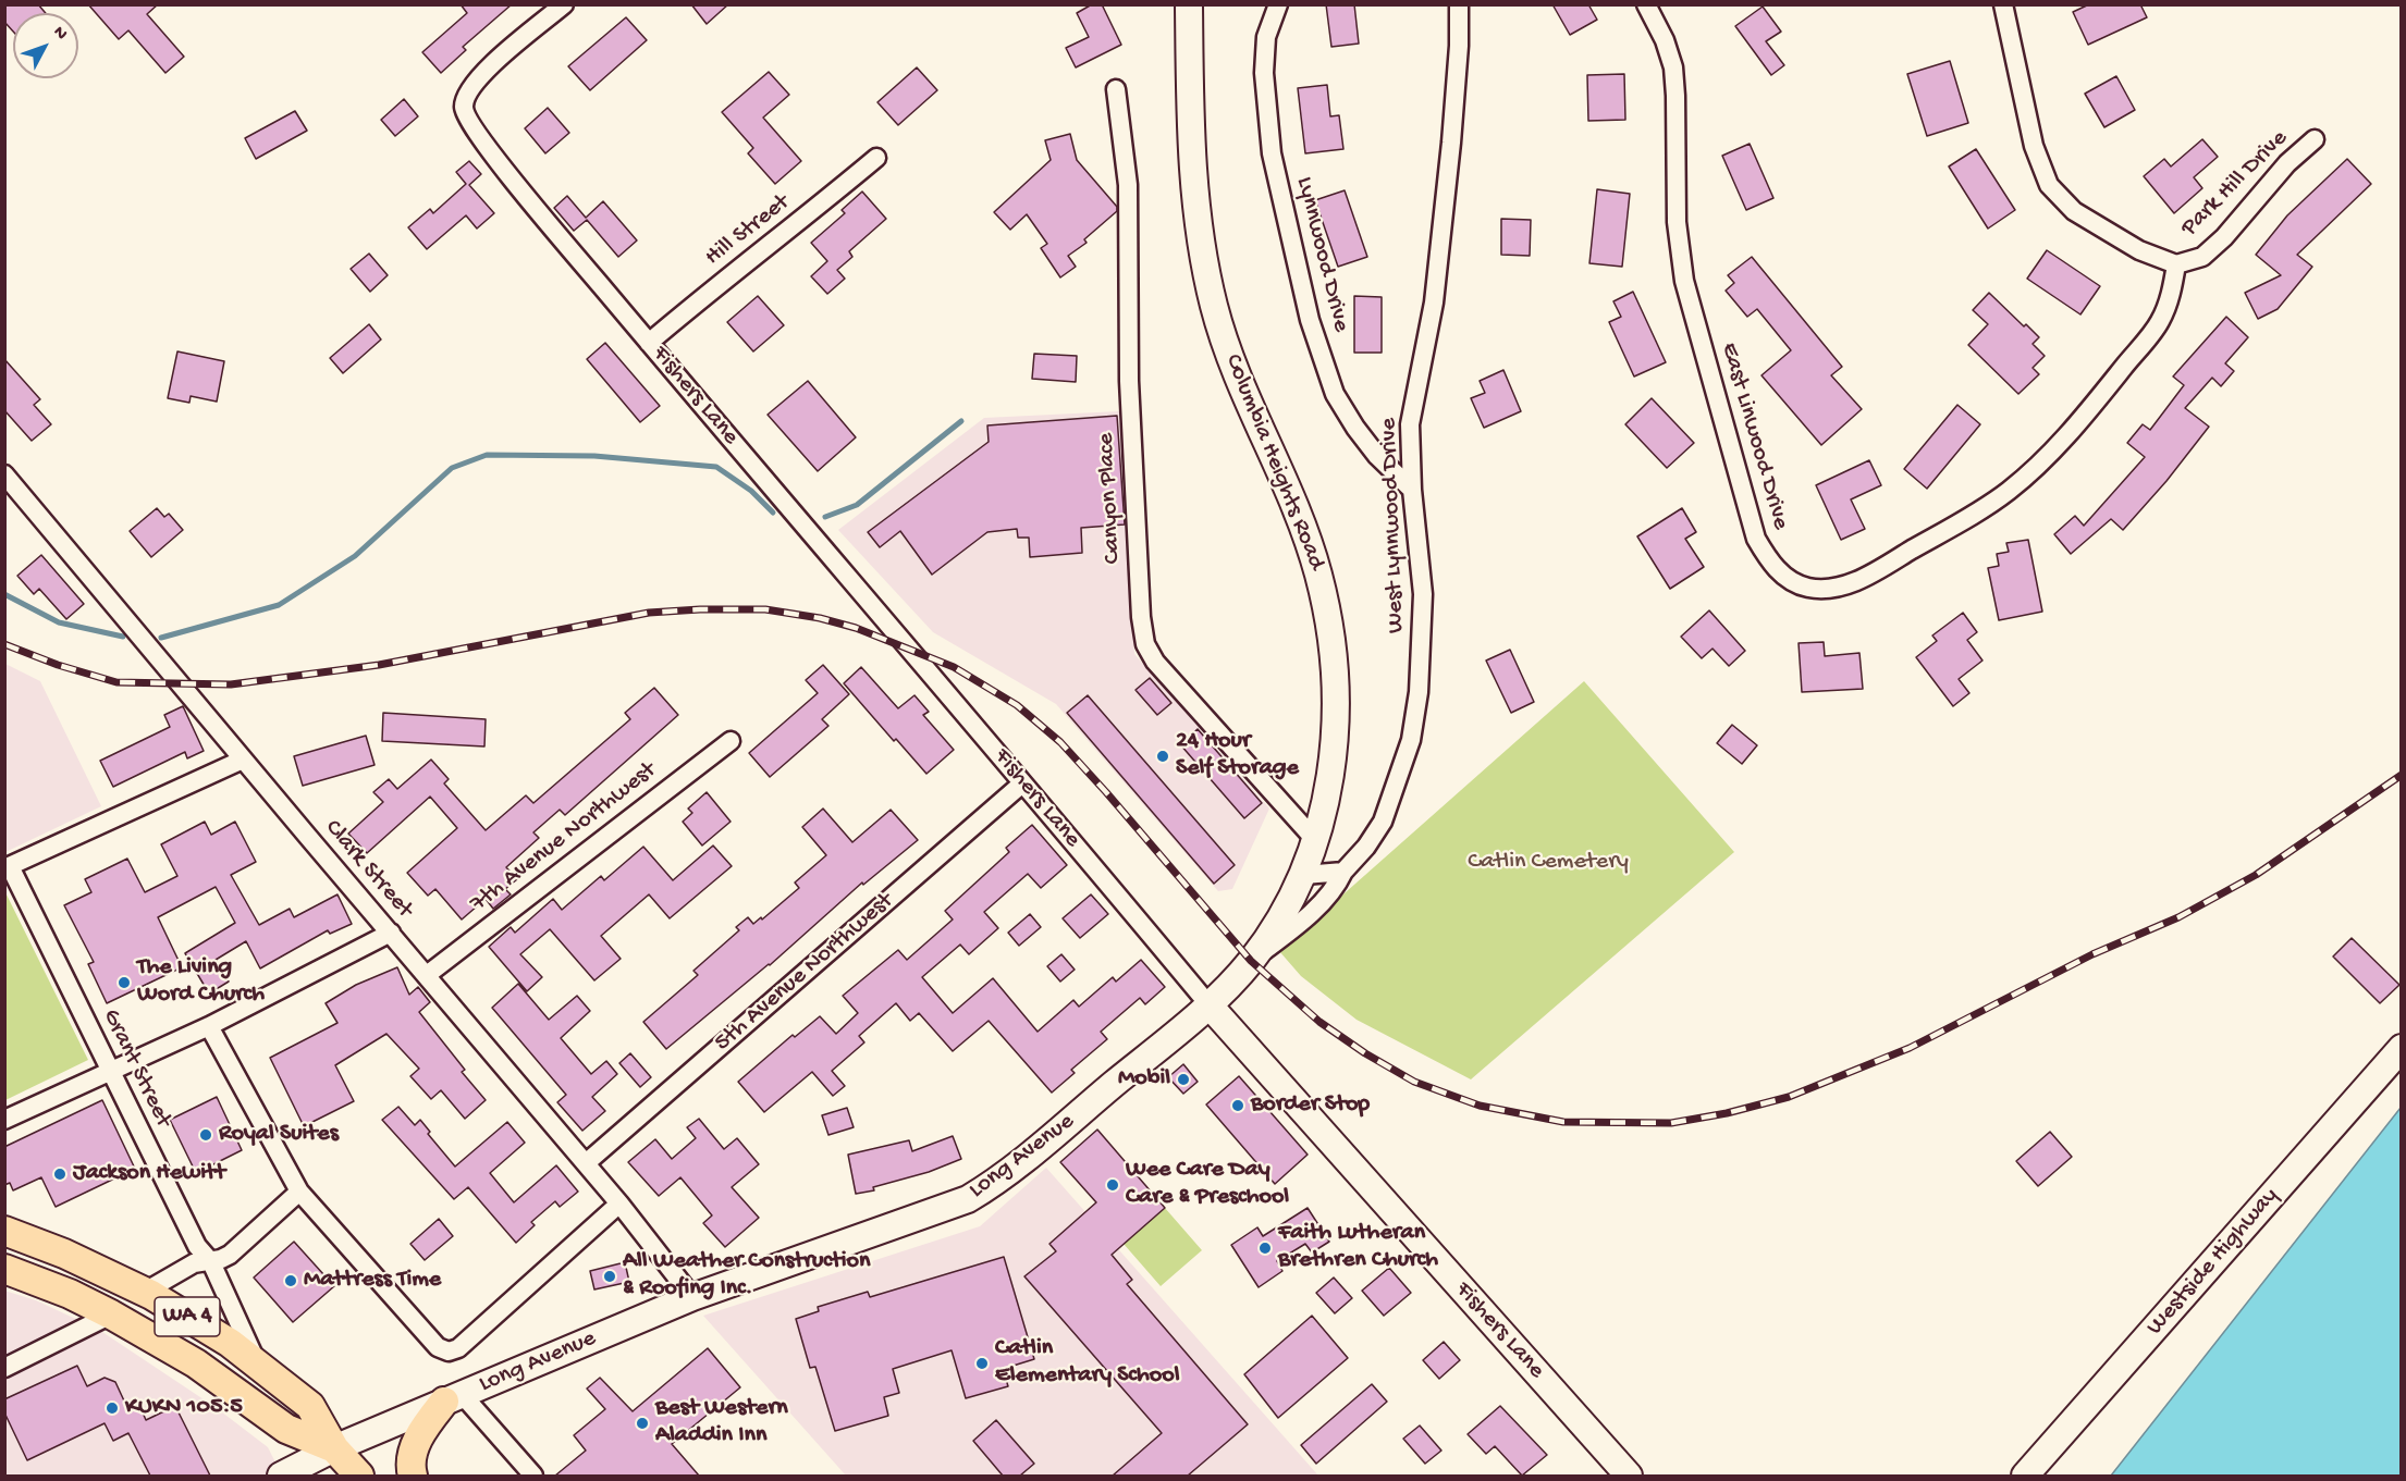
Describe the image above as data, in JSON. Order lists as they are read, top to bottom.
{
  "streets": {
    "main road": ["WA 4"],
    "street": [
      "Park Hill Drive",
      "Hill Street",
      "Lynnwood Drive",
      "Fishers Lane",
      "East Linwood Drive",
      "Columbia Heights Road",
      "Canyon Place",
      "West Lynnwood Drive",
      "7th Avenue Northwest",
      "Clark Street",
      "5th Avenue Northwest",
      "Grant Street",
      "Long Avenue",
      "Westside Highway"
    ]
  },
  "crossings": [
    ["Park Hill Drive", "East Linwood Drive"],
    ["Hill Street", "Fishers Lane"],
    ["Lynnwood Drive", "West Lynnwood Drive"],
    ["Fishers Lane", "Columbia Heights Road"],
    ["Fishers Lane", "5th Avenue Northwest"],
    ["Fishers Lane", "Long Avenue"],
    ["Columbia Heights Road", "Canyon Place"],
    ["Columbia Heights Road", "West Lynnwood Drive"],
    ["Columbia Heights Road", "Long Avenue"],
    ["7th Avenue Northwest", "Clark Street"],
    ["Clark Street", "5th Avenue Northwest"],
    ["Clark Street", "Long Avenue"],
    ["Grant Street", "WA 4"],
    ["Long Avenue", "WA 4"]
  ],
  "parks": ["Catlin Cemetery"],
  "places": [
    "24 Hour Self Storage",
    "The Living Word Church",
    "Mobil",
    "Border Stop",
    "Royal Suites",
    "Jackson Hewitt",
    "Wee Care Day Care & Preschool",
    "Faith Lutheran Brethren Church",
    "All Weather Construction & Roofing Inc.",
    "Mattress Time",
    "Catlin Elementary School",
    "KUKN 105.5",
    "Best Western Aladdin Inn"
  ],
  "north": "top right"
}
